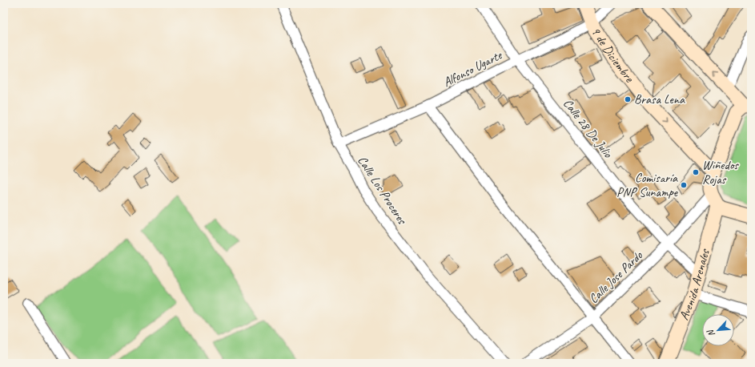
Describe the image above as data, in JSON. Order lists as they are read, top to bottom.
{
  "streets": {
    "main road": ["9 de Diciembre", "Avenida Arenales"],
    "street": [
      "Alfonso Ugarte",
      "Calle 28 De Julio",
      "Calle Los Proceres",
      "Calle Jose Pardo"
    ]
  },
  "crossings": [
    ["9 de Diciembre", "Alfonso Ugarte"],
    ["9 de Diciembre", "Avenida Arenales"],
    ["Alfonso Ugarte", "Calle 28 De Julio"],
    ["Alfonso Ugarte", "Calle Los Proceres"],
    ["Calle 28 De Julio", "Calle Jose Pardo"],
    ["Calle 28 De Julio", "Avenida Arenales"],
    ["Calle Jose Pardo", "Avenida Arenales"]
  ],
  "places": ["Brasa Lena", "Wiñedos Rojas", "Comisaría PNP Sunampe"],
  "north": "bottom left"
}
